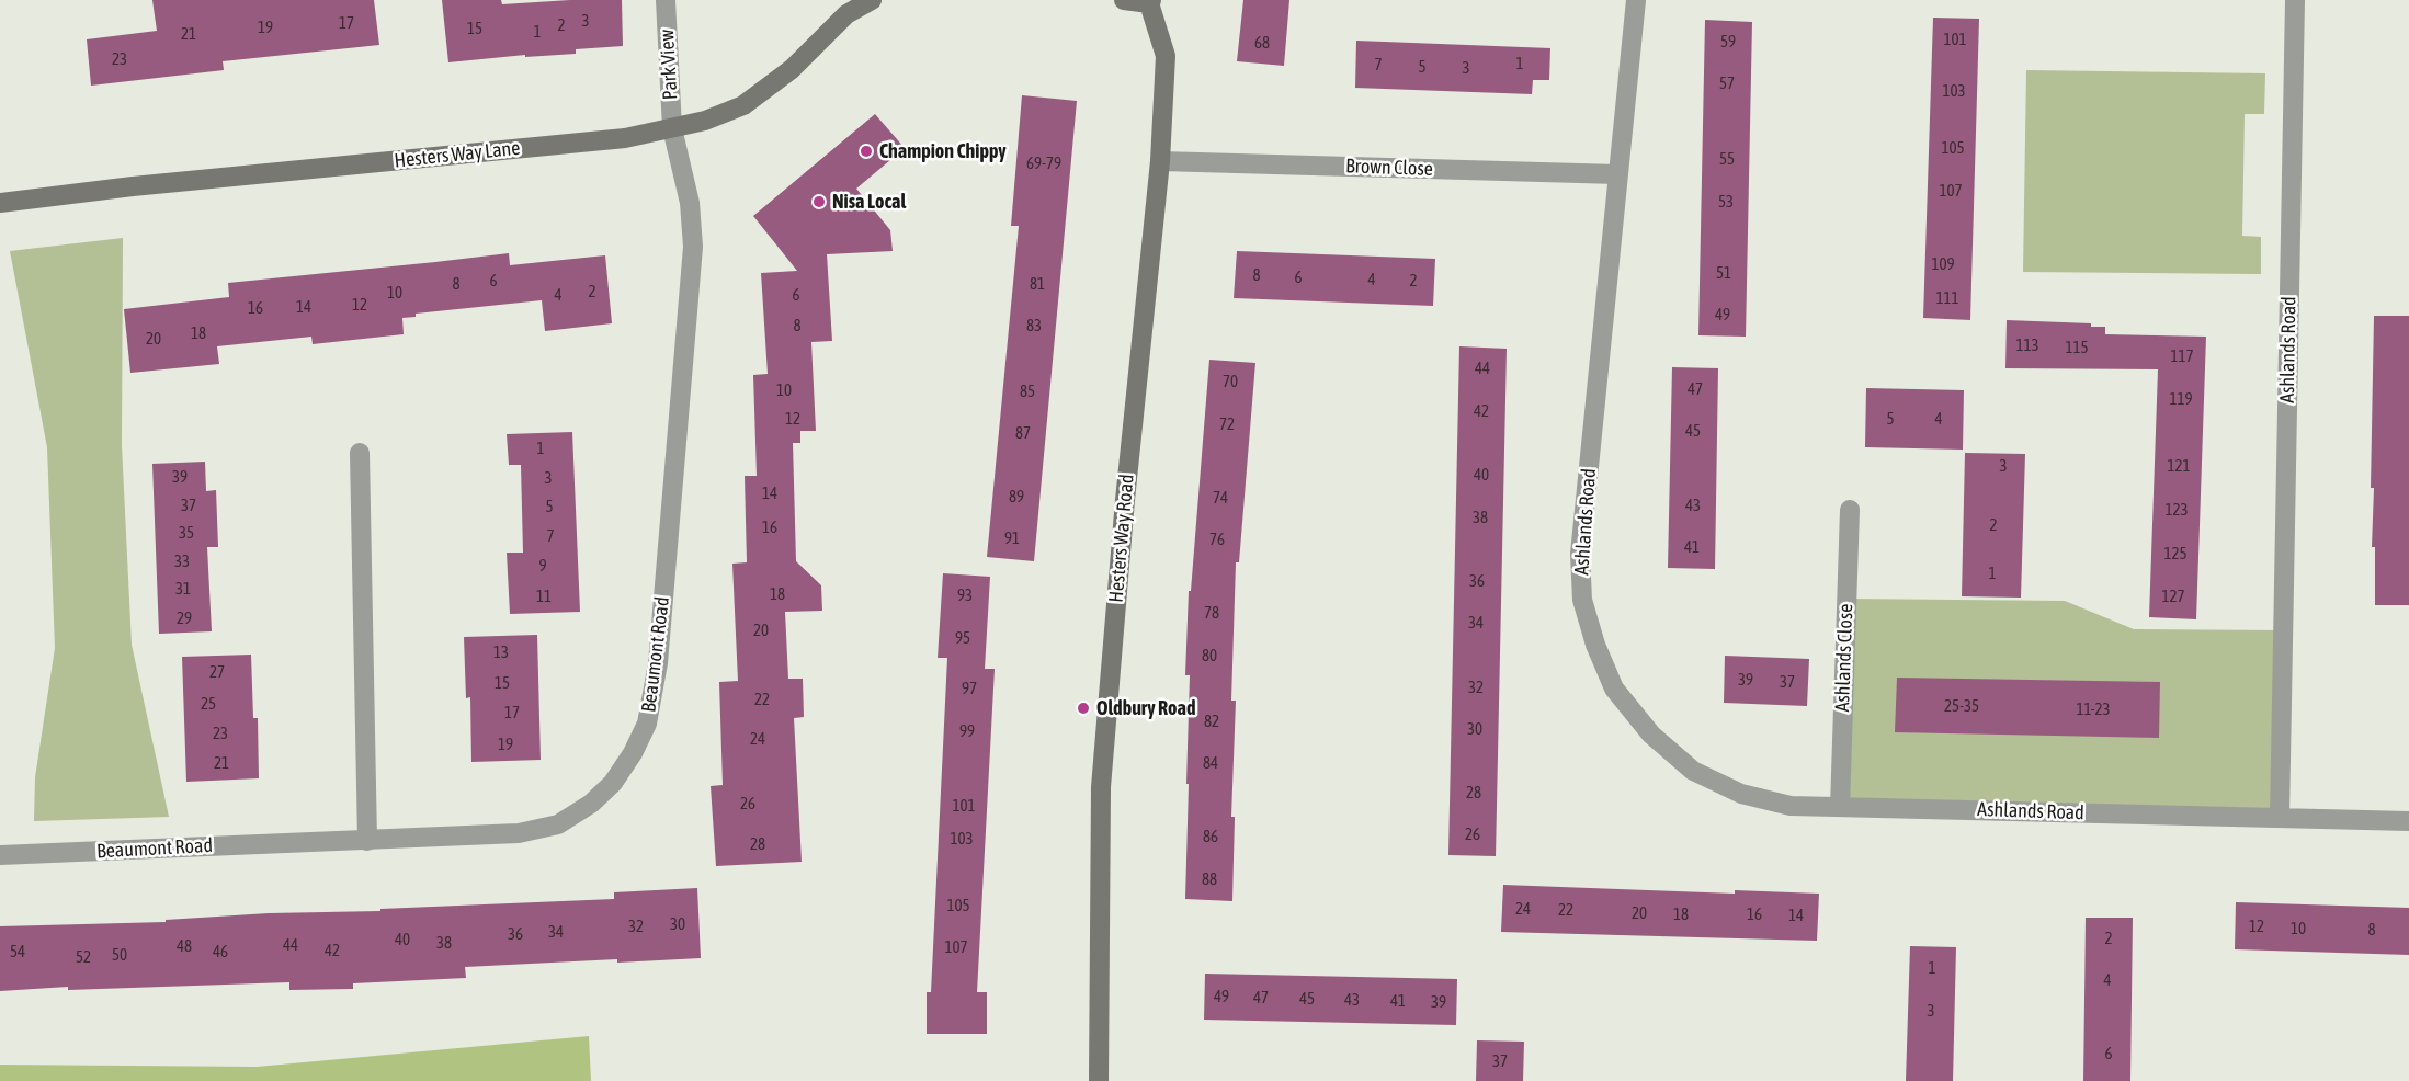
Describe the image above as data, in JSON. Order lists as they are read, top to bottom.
{
  "streets": {
    "street": [
      "Park View",
      "Hesters Way Lane",
      "Brown Close",
      "Ashlands Road",
      "Hesters Way Road",
      "Beaumont Road",
      "Ashlands Close"
    ]
  },
  "crossings": [
    ["Park View", "Hesters Way Lane"],
    ["Park View", "Beaumont Road"],
    ["Hesters Way Lane", "Beaumont Road"],
    ["Brown Close", "Ashlands Road"],
    ["Brown Close", "Hesters Way Road"],
    ["Ashlands Road", "Ashlands Close"]
  ],
  "places": ["Champion Chippy", "Nisa Local", "Oldbury Road"],
  "house_numbers": [
    "3",
    "17",
    "2",
    "19",
    "15",
    "1",
    "21",
    "101",
    "59",
    "68",
    "23",
    "1",
    "7",
    "5",
    "3",
    "57",
    "103",
    "105",
    "55",
    "69-79",
    "107",
    "53",
    "109",
    "51",
    "8",
    "6",
    "4",
    "6",
    "2",
    "8",
    "81",
    "2",
    "10",
    "4",
    "6",
    "111",
    "12",
    "14",
    "16",
    "49",
    "8",
    "83",
    "18",
    "20",
    "113",
    "115",
    "117",
    "44",
    "70",
    "47",
    "10",
    "85",
    "119",
    "42",
    "12",
    "5",
    "4",
    "72",
    "45",
    "87",
    "1",
    "3",
    "121",
    "40",
    "39",
    "3",
    "14",
    "89",
    "74",
    "37",
    "43",
    "5",
    "123",
    "38",
    "2",
    "16",
    "35",
    "7",
    "91",
    "76",
    "41",
    "125",
    "33",
    "9",
    "1",
    "36",
    "31",
    "18",
    "93",
    "11",
    "127",
    "78",
    "29",
    "34",
    "20",
    "95",
    "13",
    "80",
    "27",
    "39",
    "37",
    "15",
    "32",
    "97",
    "22",
    "25",
    "25-35",
    "11-23",
    "17",
    "82",
    "30",
    "99",
    "23",
    "24",
    "19",
    "21",
    "84",
    "28",
    "26",
    "101",
    "26",
    "86",
    "103",
    "28",
    "88",
    "105",
    "24",
    "22",
    "20",
    "18",
    "16",
    "14",
    "30",
    "32",
    "12",
    "10",
    "8",
    "34",
    "36",
    "2",
    "40",
    "38",
    "44",
    "48",
    "107",
    "42",
    "54",
    "46",
    "50",
    "52",
    "1",
    "4",
    "49",
    "47",
    "45",
    "43",
    "41",
    "39",
    "3",
    "6",
    "37"
  ]
}
